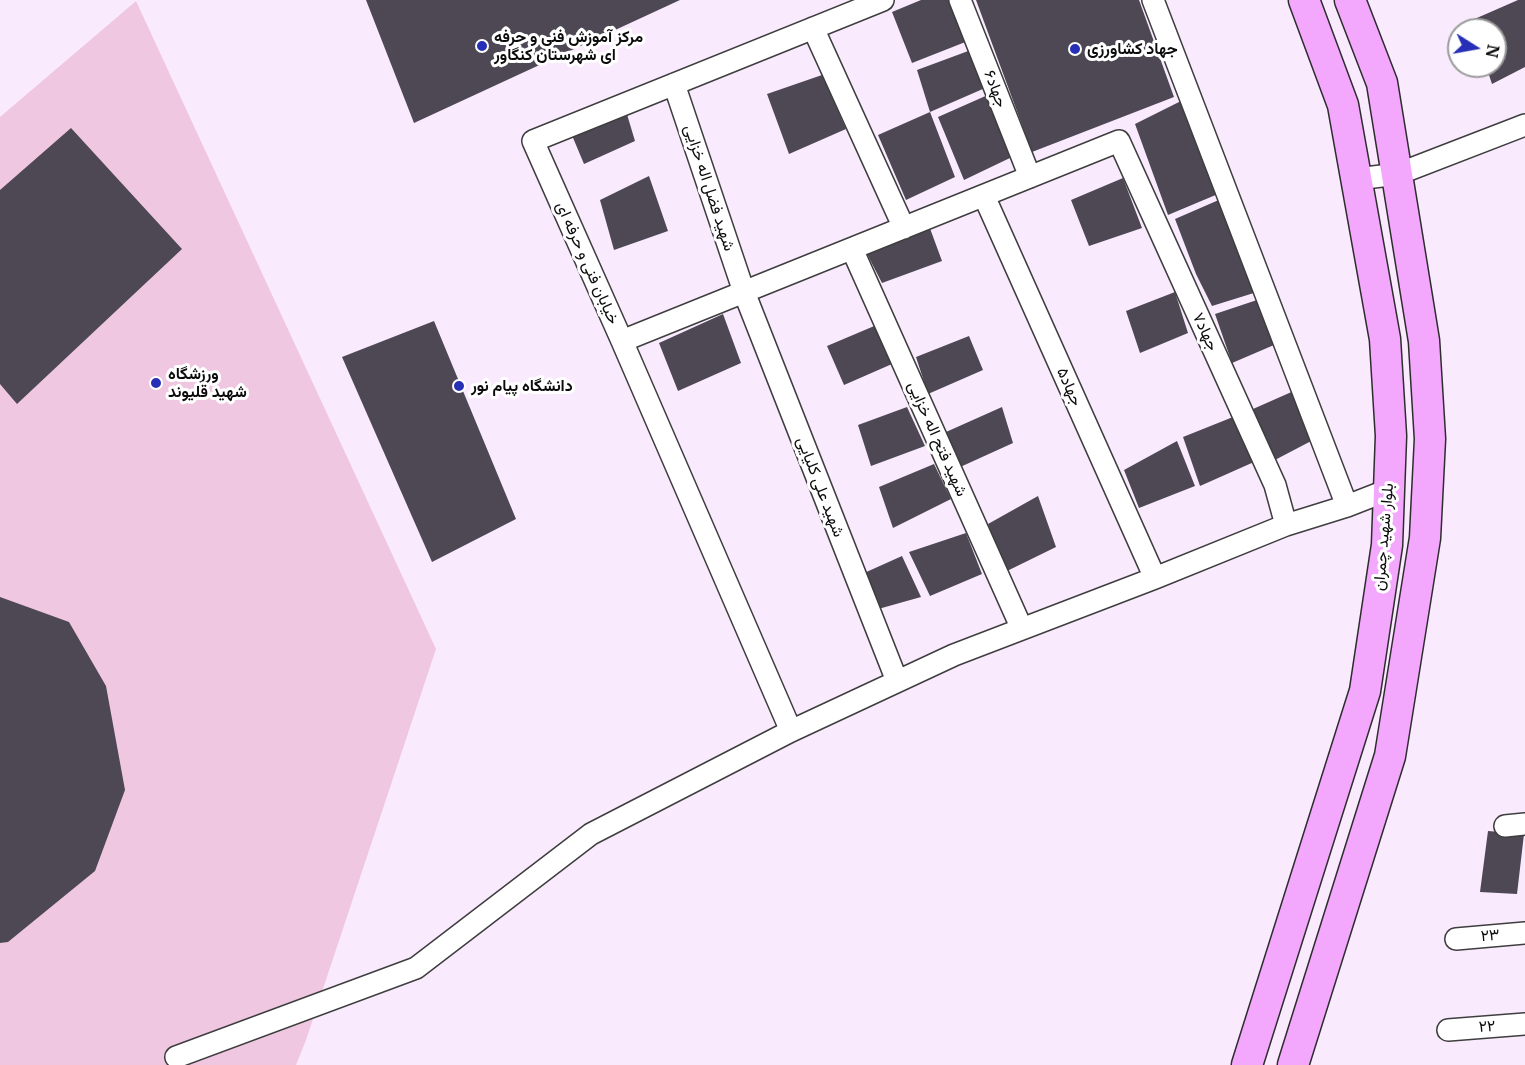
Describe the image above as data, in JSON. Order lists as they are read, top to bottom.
{
  "streets": {
    "main road": ["بلوار شهید چمران"],
    "street": [
      "جهاد۶",
      "شهید فضل اله خزایی",
      "خیابان فنی و حرفه ای",
      "جهاد۷",
      "جهاد۵",
      "شهید فتح اله خزایی",
      "شهید علی کلیایی",
      "۲۳",
      "۲۲"
    ]
  },
  "crossings": [
    ["جهاد۶", "جهاد۷"],
    ["شهید فضل اله خزایی", "خیابان فنی و حرفه ای"],
    ["شهید فضل اله خزایی", "شهید علی کلیایی"]
  ],
  "places": [
    "مرکز آموزش فنی و حرفه ای شهرستان کنگاور",
    "جهاد کشاورزی",
    "ورزشگاه شهید قلیوند",
    "دانشگاه پیام نور"
  ],
  "north": "right"
}
